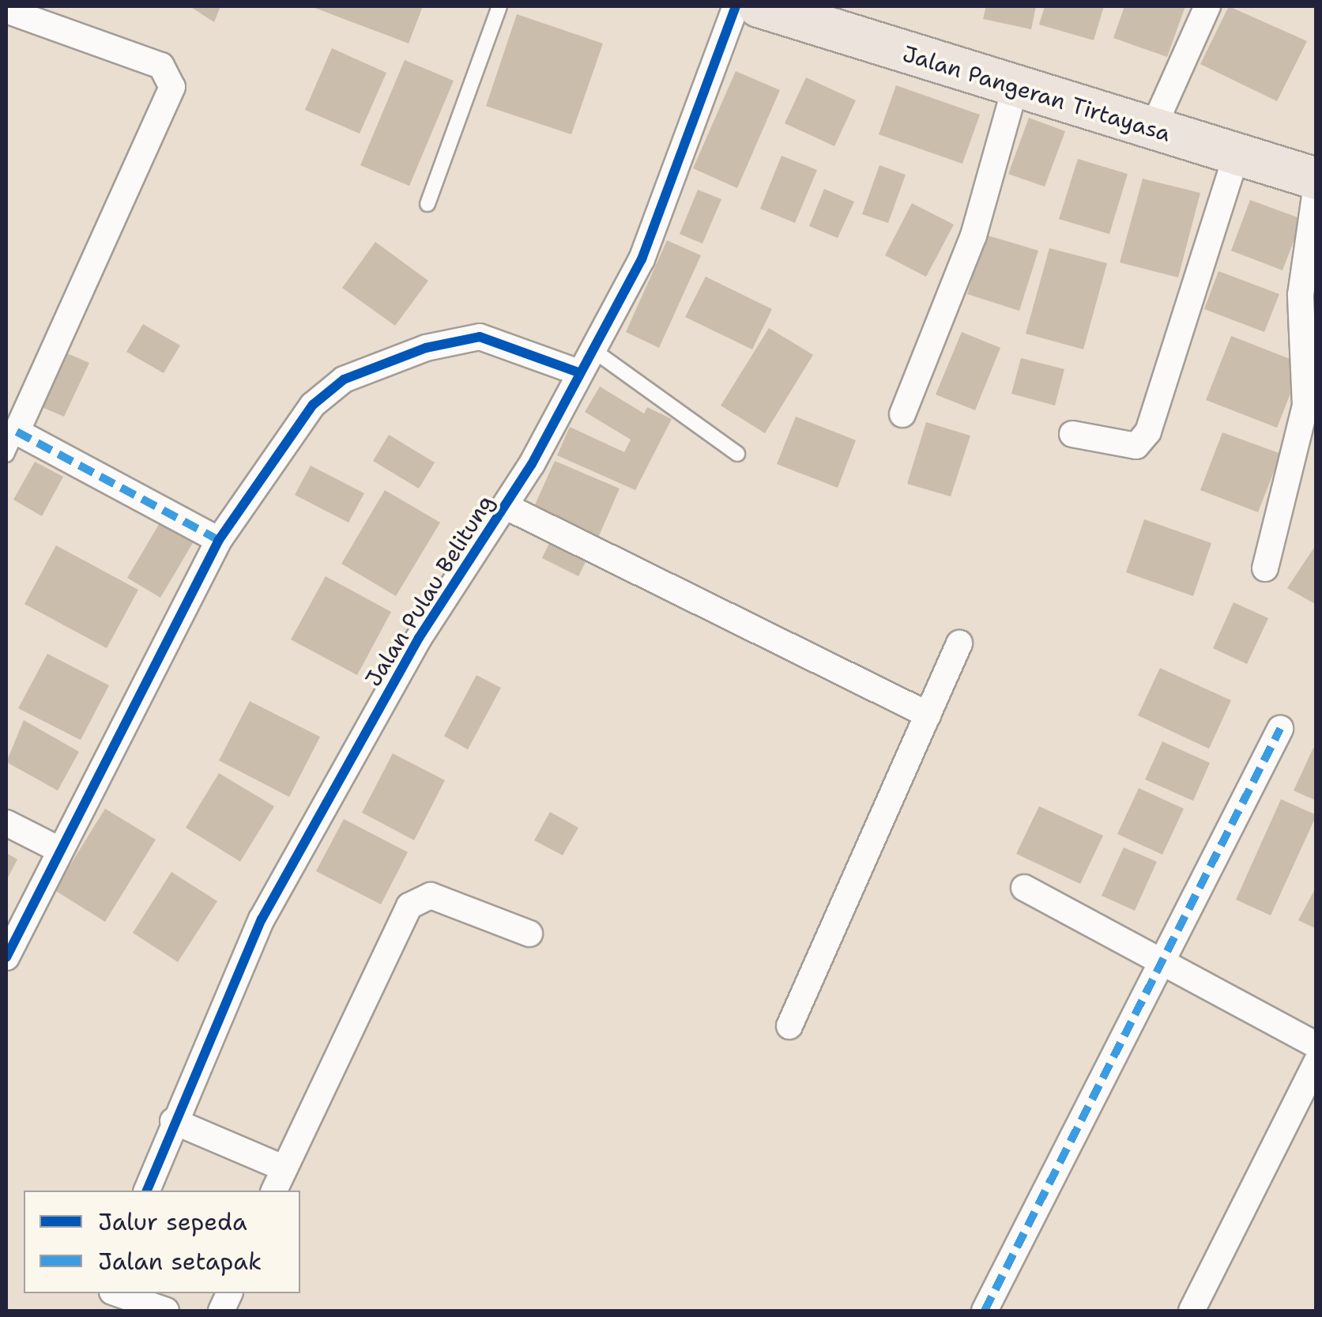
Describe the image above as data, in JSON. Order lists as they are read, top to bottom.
{
  "streets": {
    "main road": ["Jalan Pangeran Tirtayasa"],
    "street": ["Jalan Pulau Belitung"]
  },
  "legend": ["Jalur sepeda", "Jalan setapak"]
}
